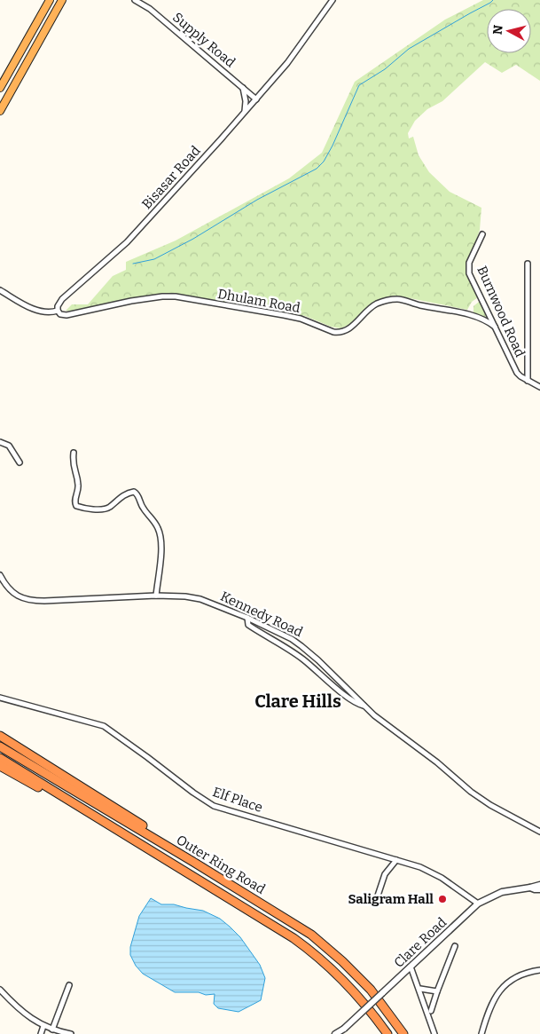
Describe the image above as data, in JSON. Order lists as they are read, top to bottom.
{
  "streets": {
    "highway": ["Outer Ring Road"],
    "street": [
      "Supply Road",
      "Bisasar Road",
      "Dhulam Road",
      "Burnwood Road",
      "Kennedy Road",
      "Elf Place",
      "Clare Road"
    ]
  },
  "crossings": [
    ["Supply Road", "Bisasar Road"],
    ["Bisasar Road", "Dhulam Road"],
    ["Dhulam Road", "Burnwood Road"],
    ["Elf Place", "Clare Road"]
  ],
  "districts": ["Clare Hills"],
  "places": ["Saligram Hall"],
  "north": "left"
}
